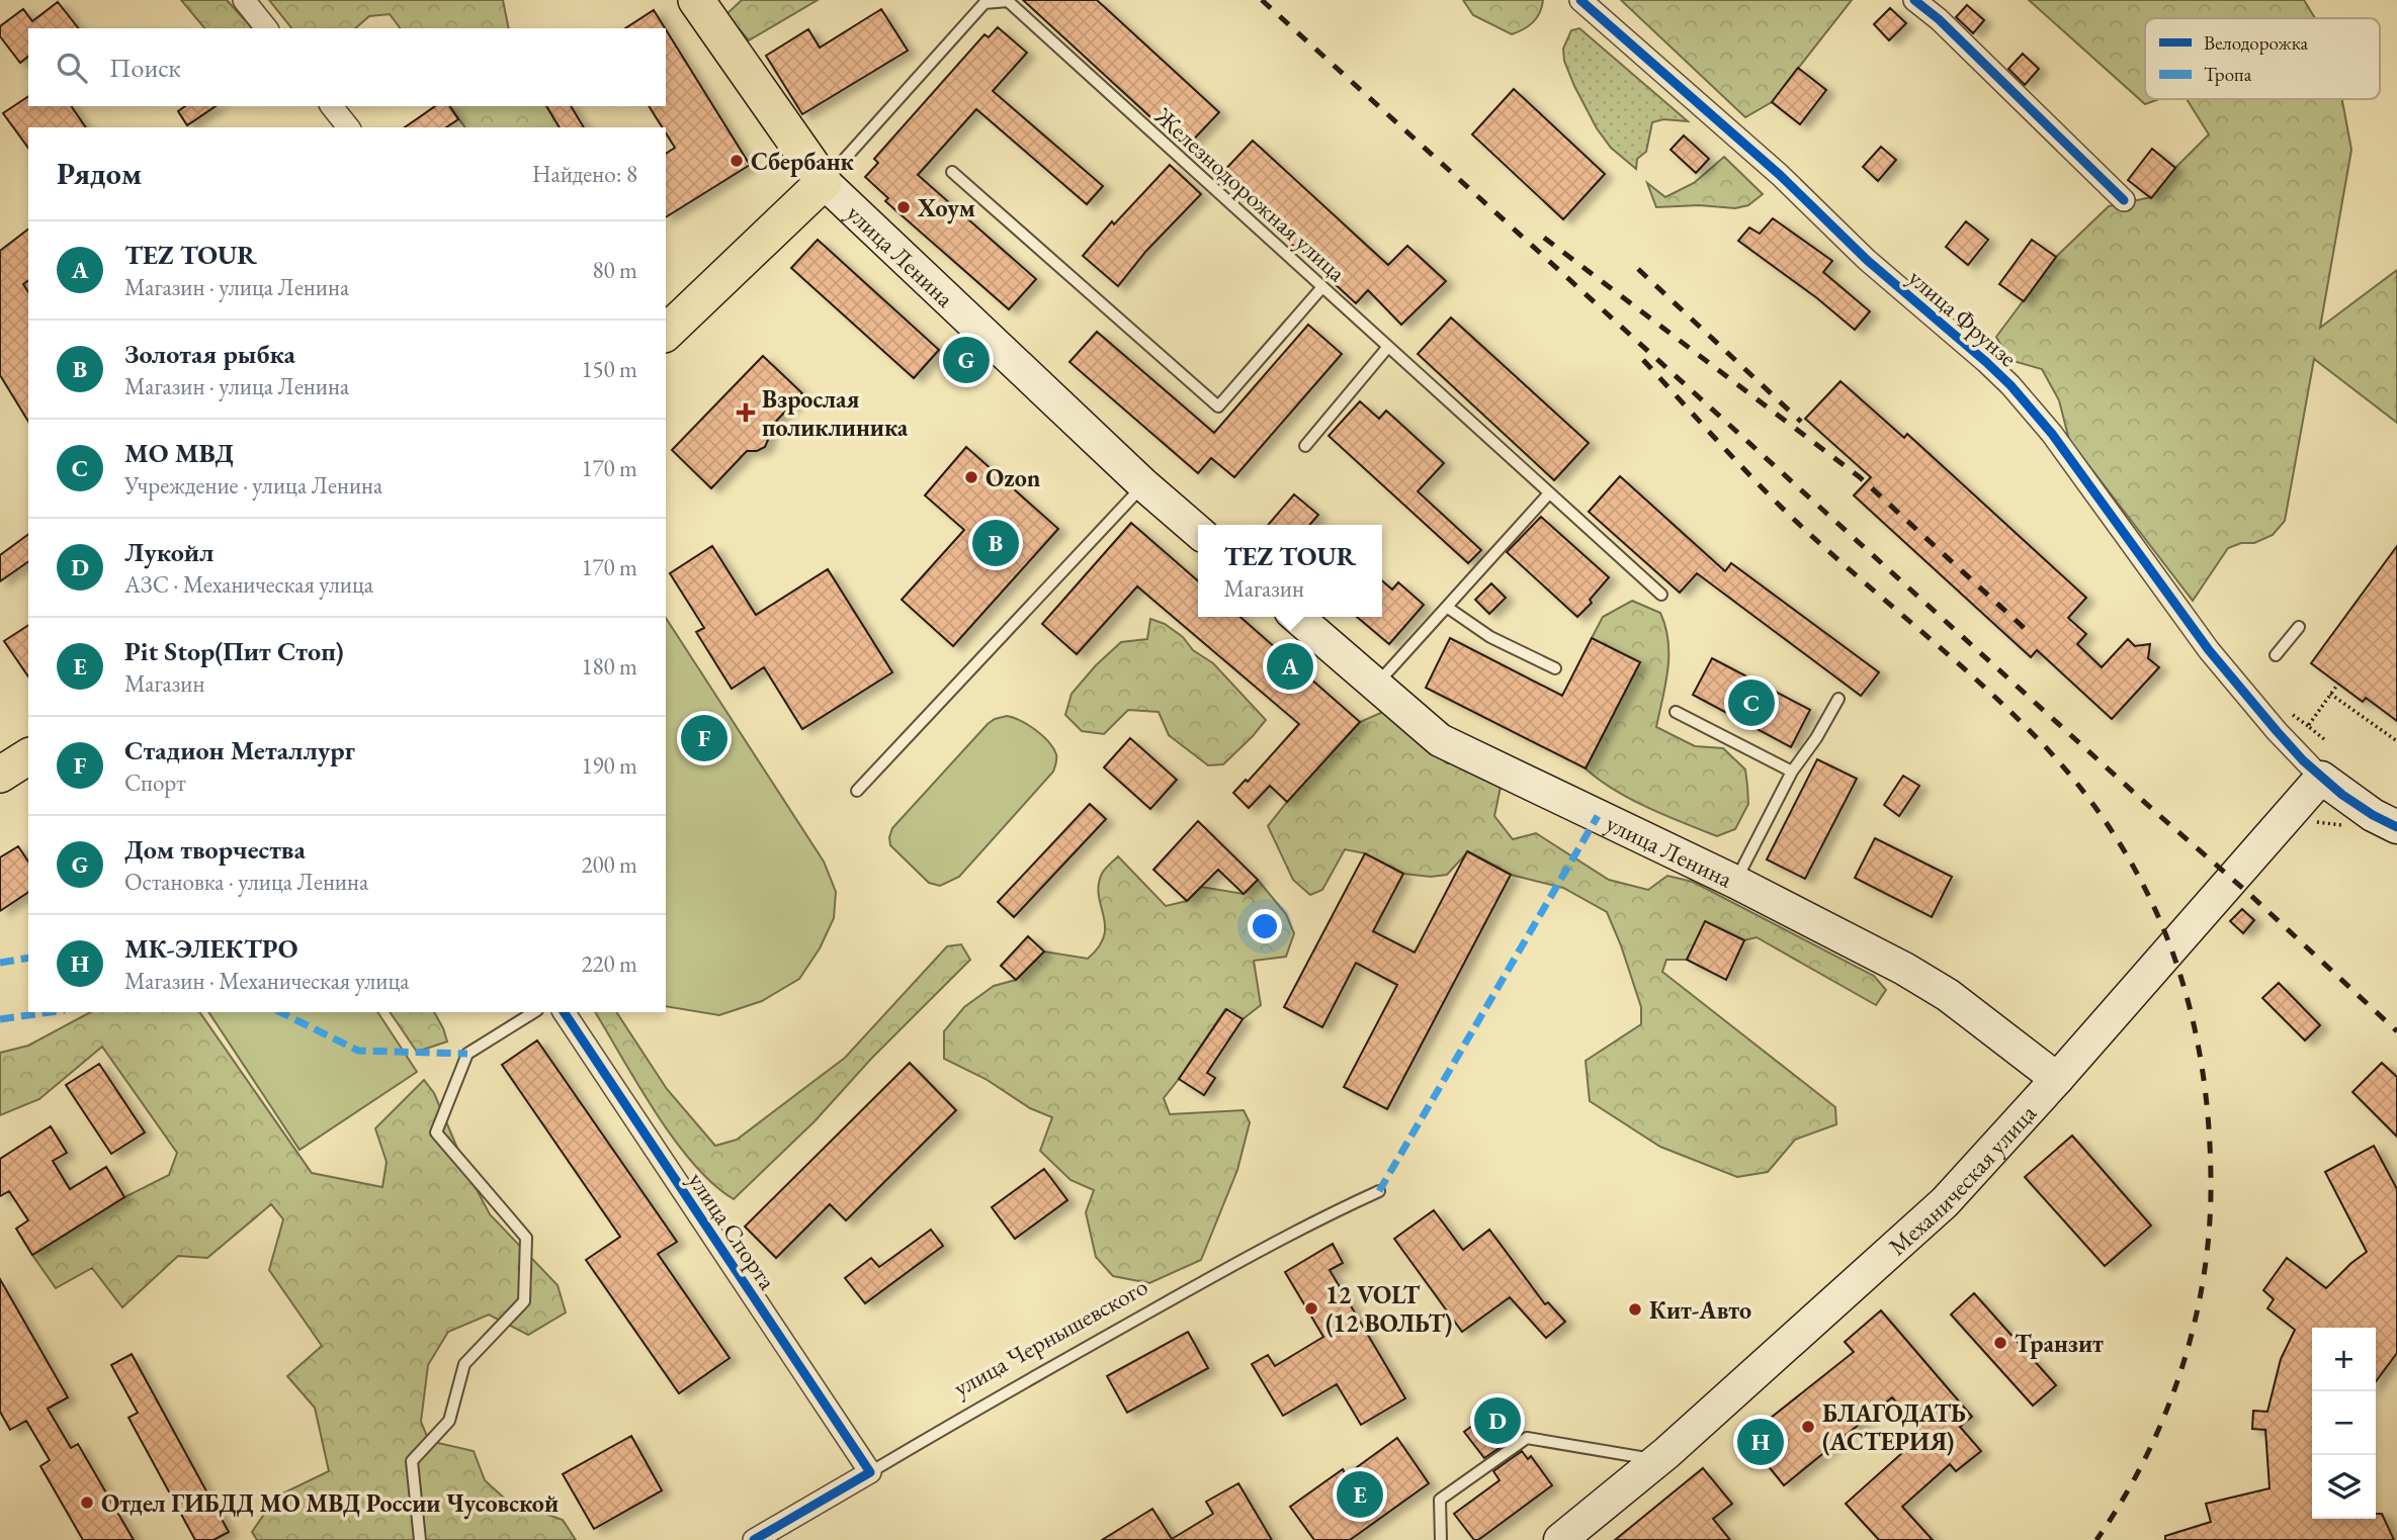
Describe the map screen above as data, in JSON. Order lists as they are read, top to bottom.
{
  "streets": {
    "main road": ["улица Ленина", "Механическая улица"],
    "street": ["улица Фрунзе", "улица Спорта", "улица Чернышевского"],
    "lane": ["Железнодорожная улица"]
  },
  "crossings": [
    ["Железнодорожная улица", "улица Ленина"],
    ["улица Ленина", "Механическая улица"],
    ["улица Фрунзе", "Механическая улица"],
    ["улица Спорта", "улица Чернышевского"]
  ],
  "places": {
    "other": [
      "Сбербанк",
      "Хоум",
      "Ozon",
      "12 VOLT (12 ВОЛЬТ)",
      "Кит-Авто",
      "Транзит",
      "БЛАГОДАТЬ (АСТЕРИЯ)",
      "Отдел ГИБДД МО МВД России Чусовской"
    ],
    "health": ["Взрослая поликлиника"]
  },
  "legend": ["Велодорожка", "Тропа"],
  "page": {
    "search": "Поиск",
    "heading": ["Рядом", "Найдено: 8"],
    "list": [
      {
        "mark": "A",
        "name": "TEZ TOUR",
        "note": "Магазин · улица Ленина",
        "value": "80 m"
      },
      {
        "mark": "B",
        "name": "Золотая рыбка",
        "note": "Магазин · улица Ленина",
        "value": "150 m"
      },
      {
        "mark": "C",
        "name": "МО МВД",
        "note": "Учреждение · улица Ленина",
        "value": "170 m"
      },
      {
        "mark": "D",
        "name": "Лукойл",
        "note": "АЗС · Механическая улица",
        "value": "170 m"
      },
      {
        "mark": "E",
        "name": "Pit Stop(Пит Стоп)",
        "note": "Магазин",
        "value": "180 m"
      },
      {
        "mark": "F",
        "name": "Стадион Металлург",
        "note": "Спорт",
        "value": "190 m"
      },
      {
        "mark": "G",
        "name": "Дом творчества",
        "note": "Остановка · улица Ленина",
        "value": "200 m"
      },
      {
        "mark": "H",
        "name": "МК-ЭЛЕКТРО",
        "note": "Магазин · Механическая улица",
        "value": "220 m"
      }
    ],
    "pins": [
      "G",
      "B",
      "A",
      "C",
      "F",
      "D",
      "H",
      "E"
    ],
    "popup": ["TEZ TOUR", "Магазин"],
    "map_buttons": ["+", "−"]
  }
}
